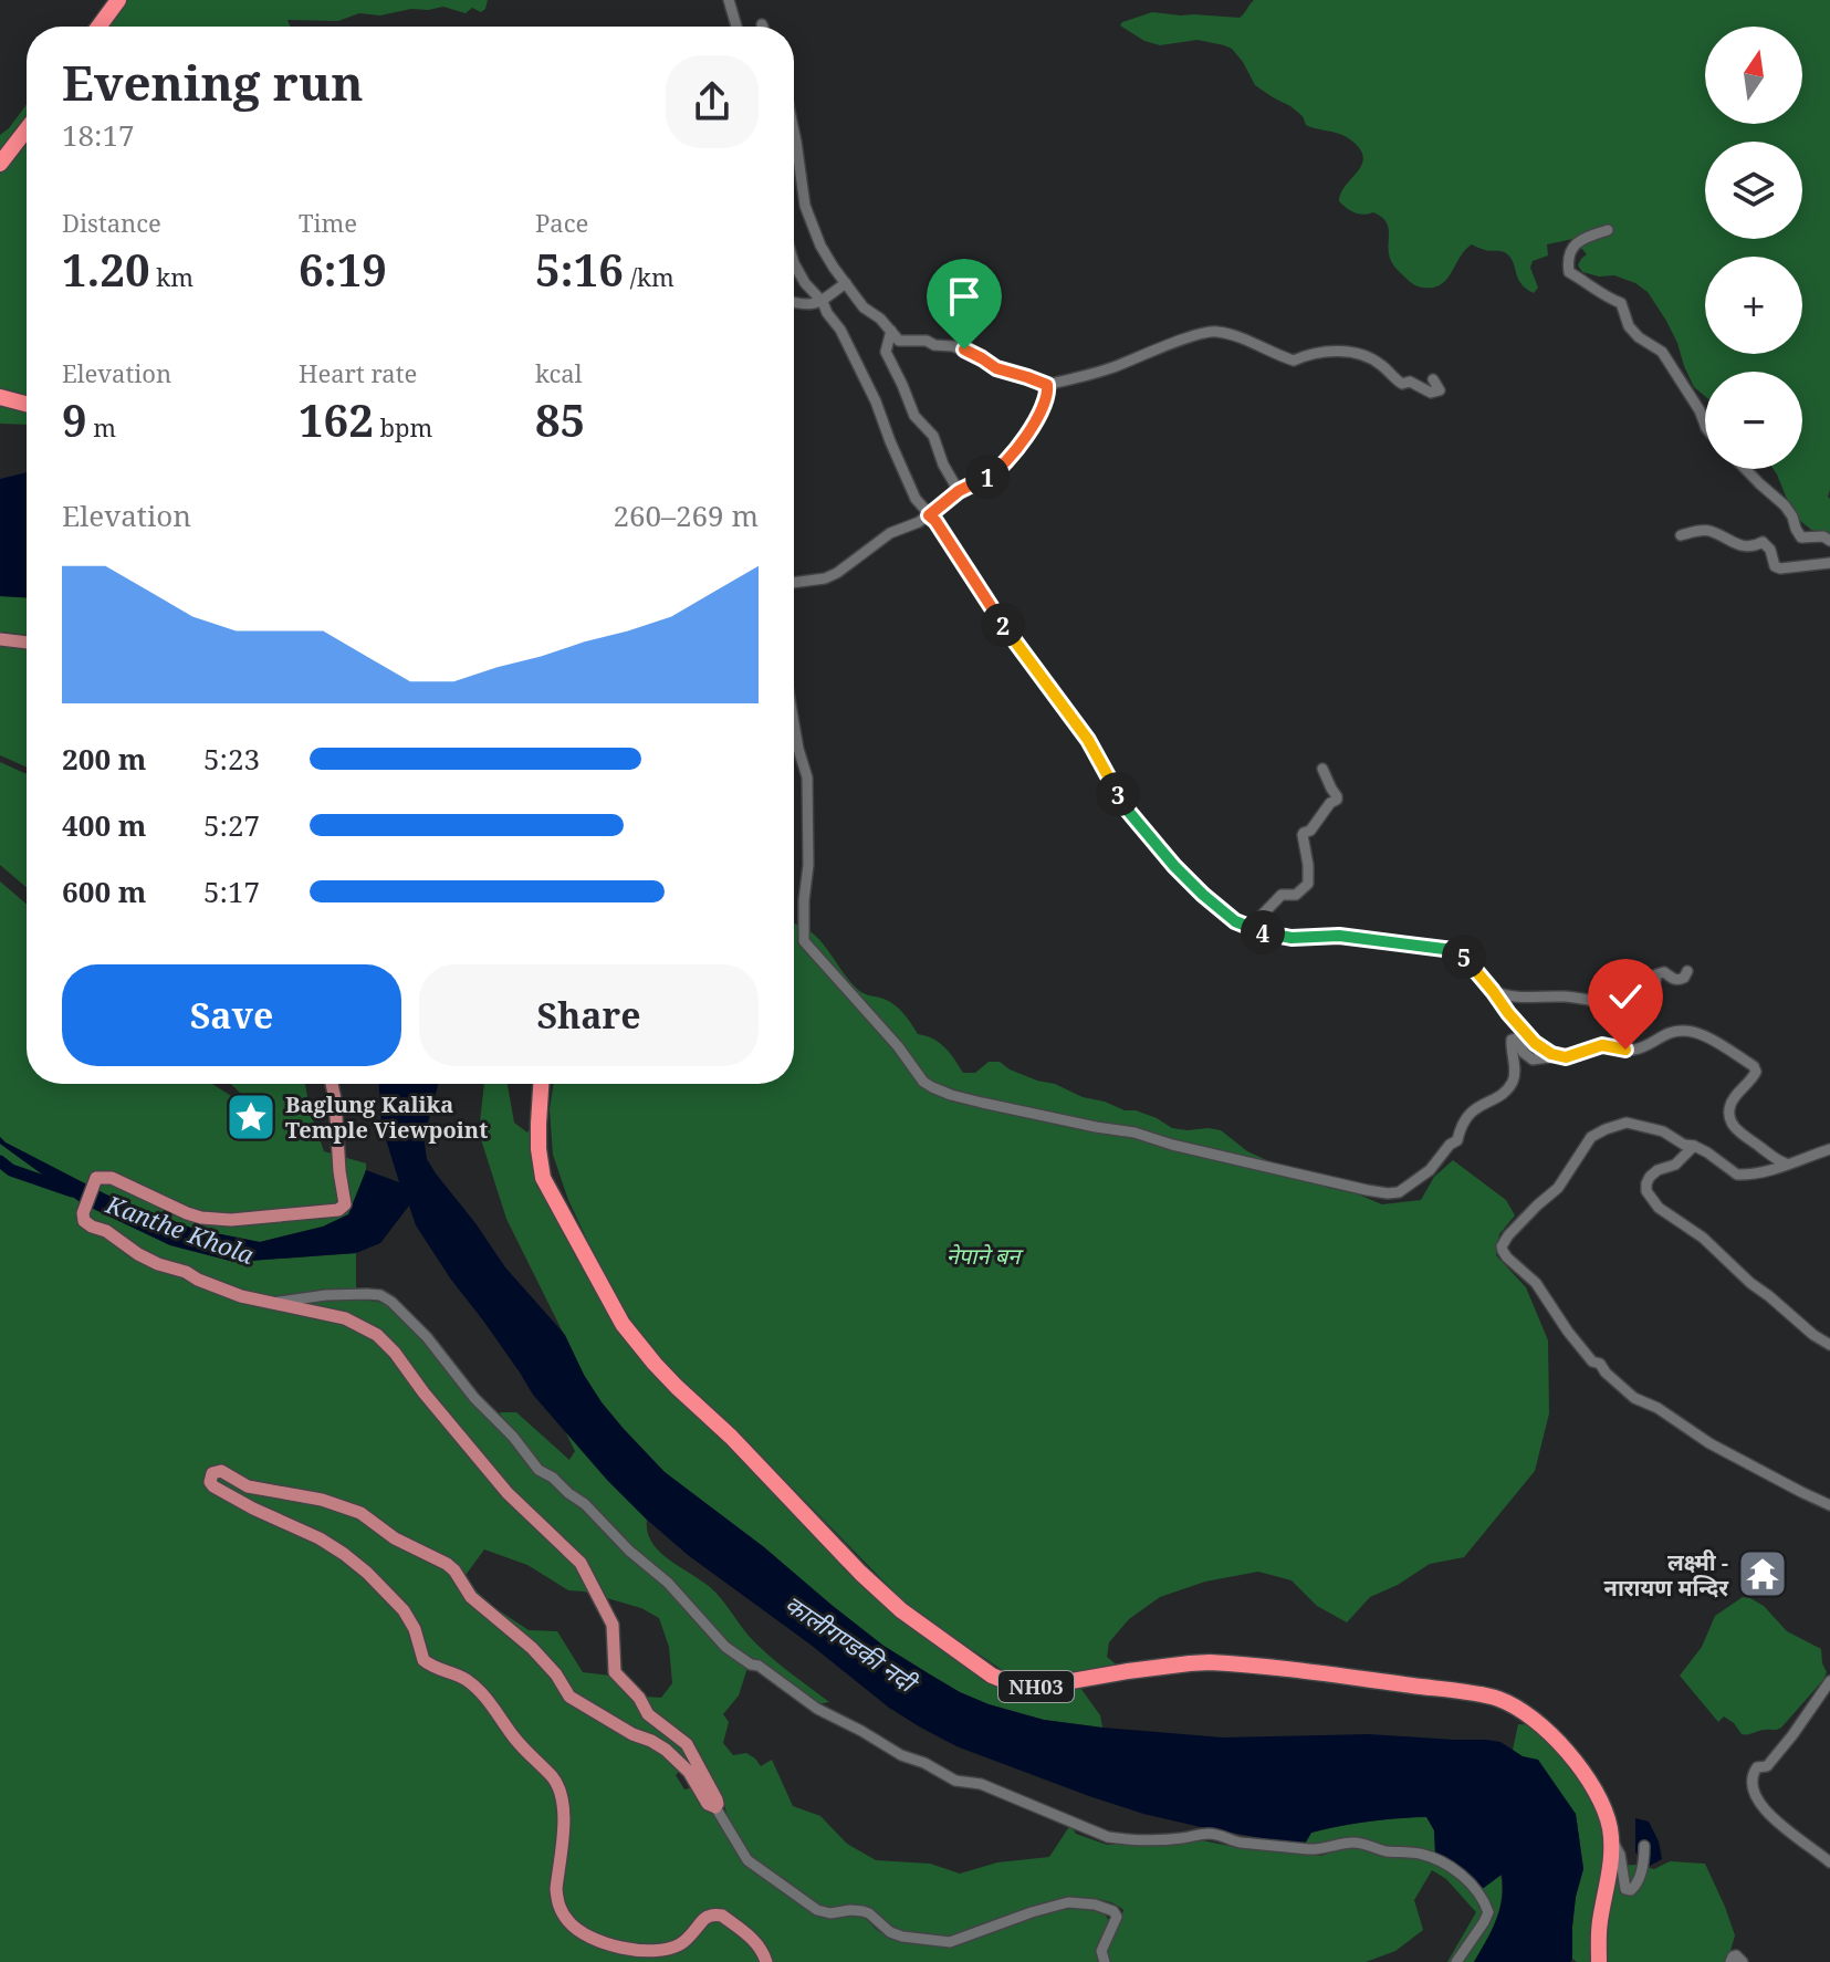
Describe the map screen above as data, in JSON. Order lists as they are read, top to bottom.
{
  "streets": {
    "highway": ["NH03"]
  },
  "water": ["Kanthe Khola", "कालीगण्डकी नदी"],
  "parks": ["नेपाने बन"],
  "places": {
    "place": ["Baglung Kalika Temple Viewpoint"],
    "temple": ["लक्ष्मी - नारायण मन्दिर"]
  },
  "north": "top",
  "page": {
    "map_buttons": ["+", "−"],
    "heading": ["Evening run", "18:17"],
    "stats": [
      ["Distance", "1.20 km"],
      ["Time", "6:19"],
      ["Pace", "5:16 /km"],
      ["Elevation", "9 m"],
      ["Heart rate", "162 bpm"],
      ["kcal", "85"]
    ],
    "pins": [
      "1",
      "2",
      "3",
      "4",
      "5"
    ],
    "chart": ["Elevation", "260–269 m"],
    "list": [
      {
        "name": "200 m",
        "note": "5:23"
      },
      {
        "name": "400 m",
        "note": "5:27"
      },
      {
        "name": "600 m",
        "note": "5:17"
      }
    ],
    "buttons": ["Save", "Share"]
  }
}
